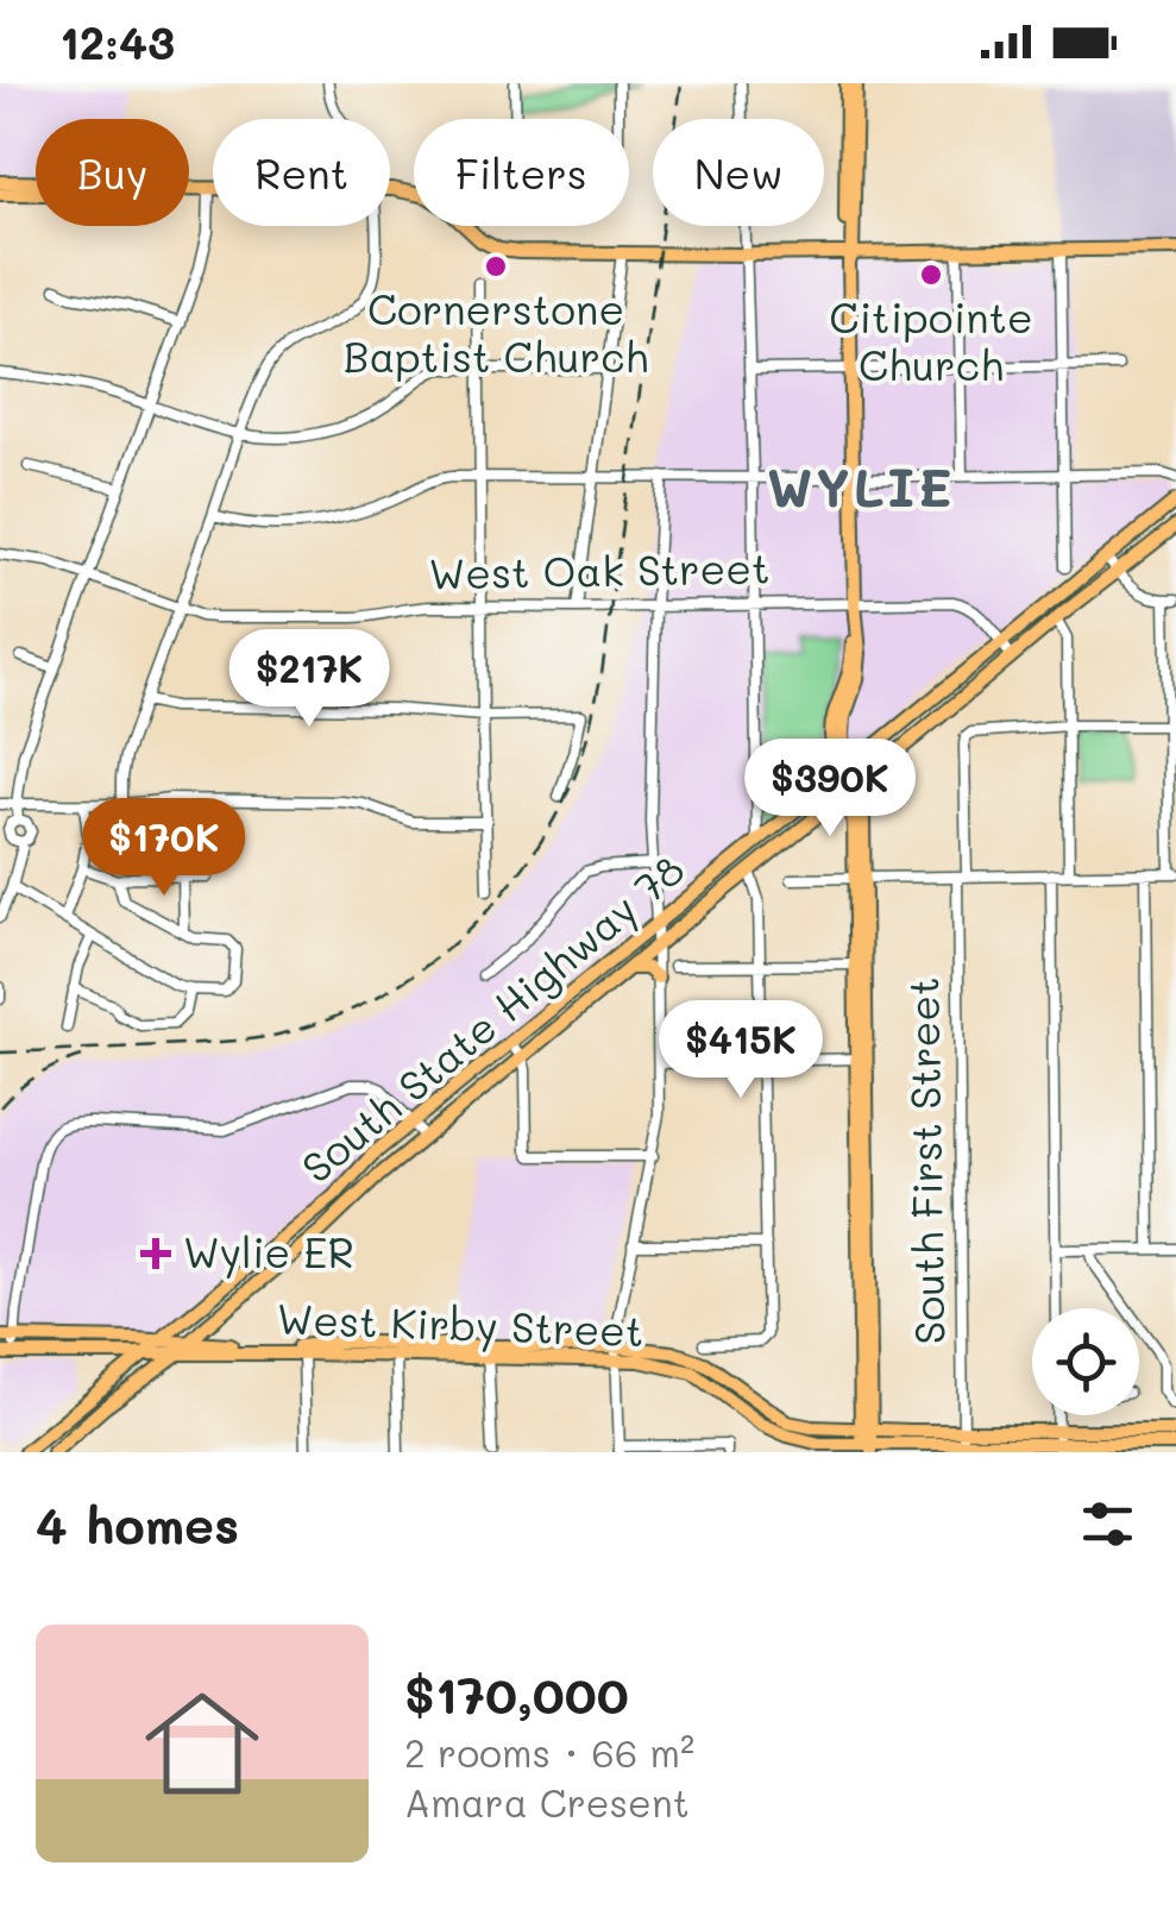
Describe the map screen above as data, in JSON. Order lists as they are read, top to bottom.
{
  "streets": {
    "main road": ["South State Highway 78", "West Kirby Street"],
    "street": ["West Oak Street", "South First Street"]
  },
  "crossings": [
    ["West Oak Street", "South State Highway 78"],
    ["South State Highway 78", "West Kirby Street"],
    ["South First Street", "West Kirby Street"]
  ],
  "districts": ["WYLIE"],
  "places": {
    "other": ["Cornerstone Baptist Church", "Citipointe Church"],
    "health": ["Wylie ER"]
  },
  "page": {
    "status": "12:43",
    "chip": [
      "Buy",
      "Rent",
      "Filters",
      "New"
    ],
    "price": [
      "$217K",
      "$390K",
      "$170K",
      "$415K"
    ],
    "heading": "4 homes",
    "list": [
      {
        "name": "$170,000",
        "note": "2 rooms · 66 m² · Amara Cresent"
      }
    ]
  }
}
